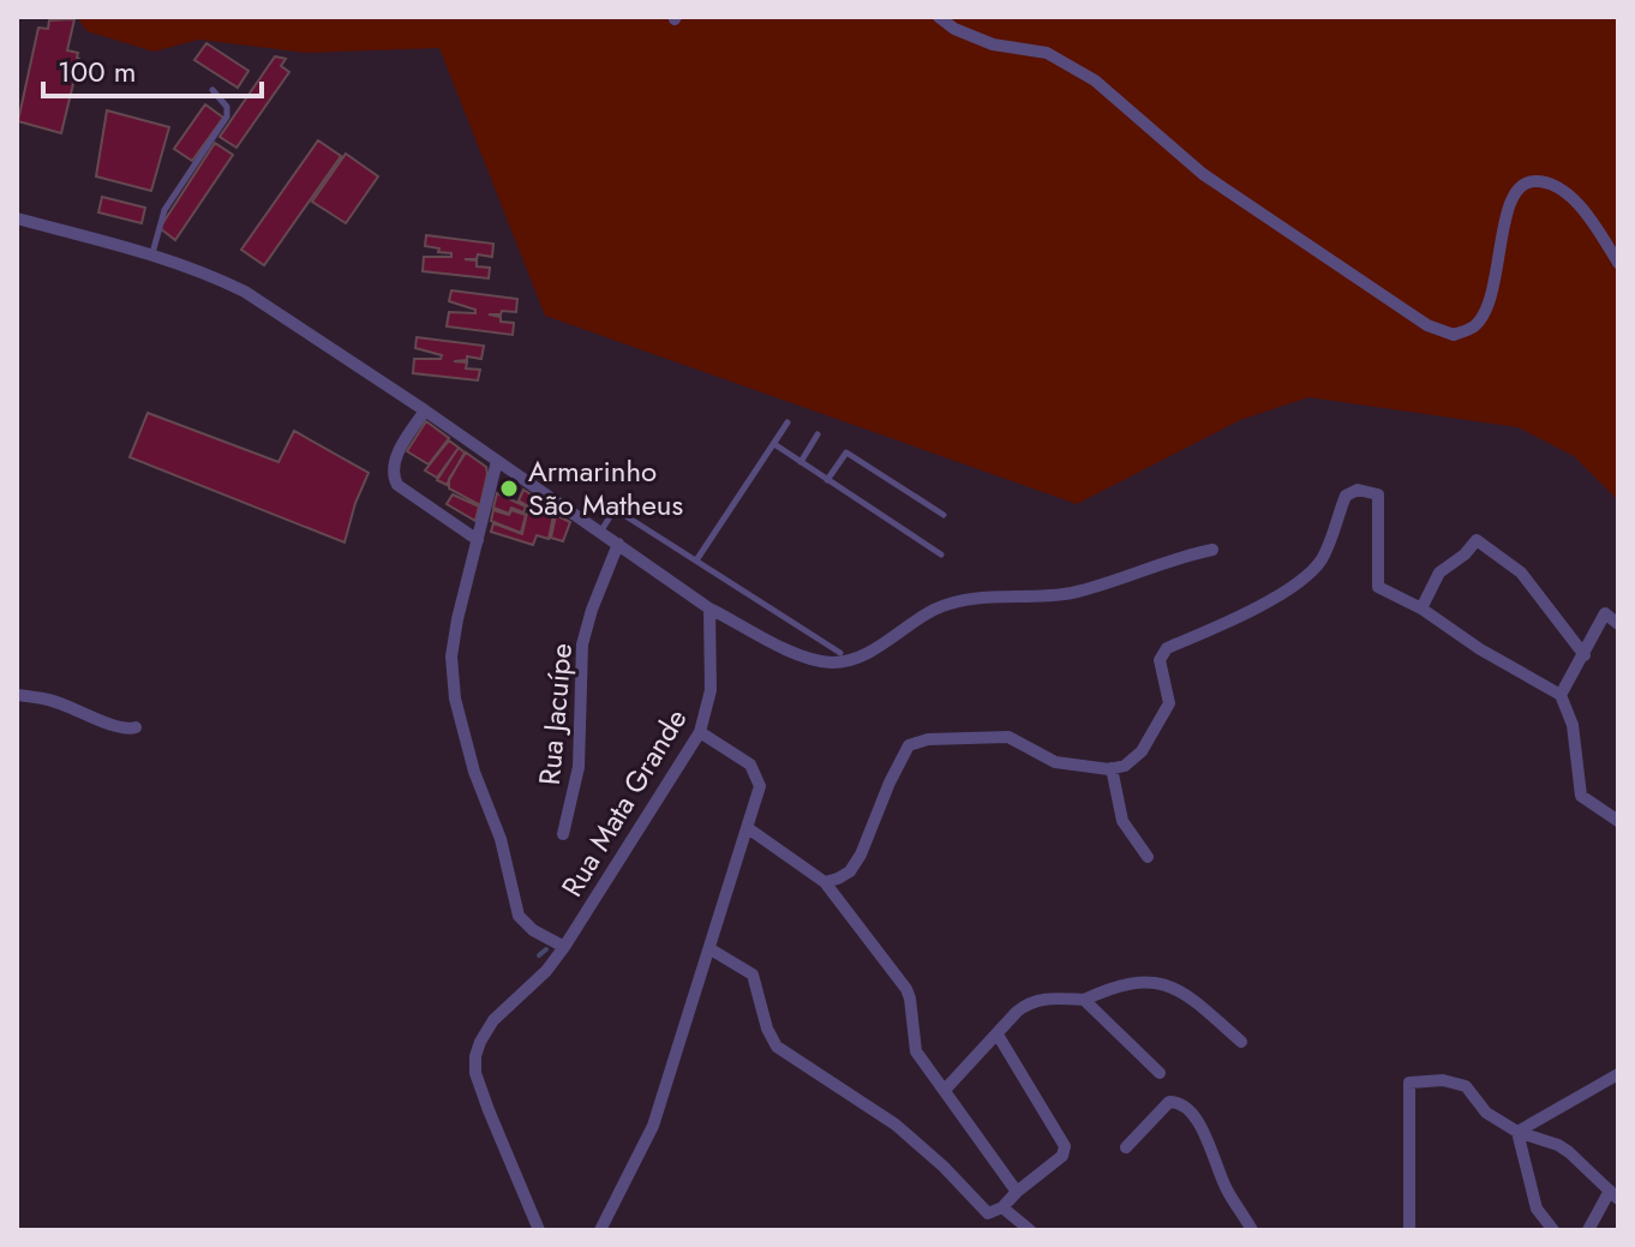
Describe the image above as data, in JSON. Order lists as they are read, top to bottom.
{
  "streets": {
    "street": ["Rua Jacuípe", "Rua Mata Grande"]
  },
  "places": ["Armarinho São Matheus"],
  "scale_bar": "100 m"
}
